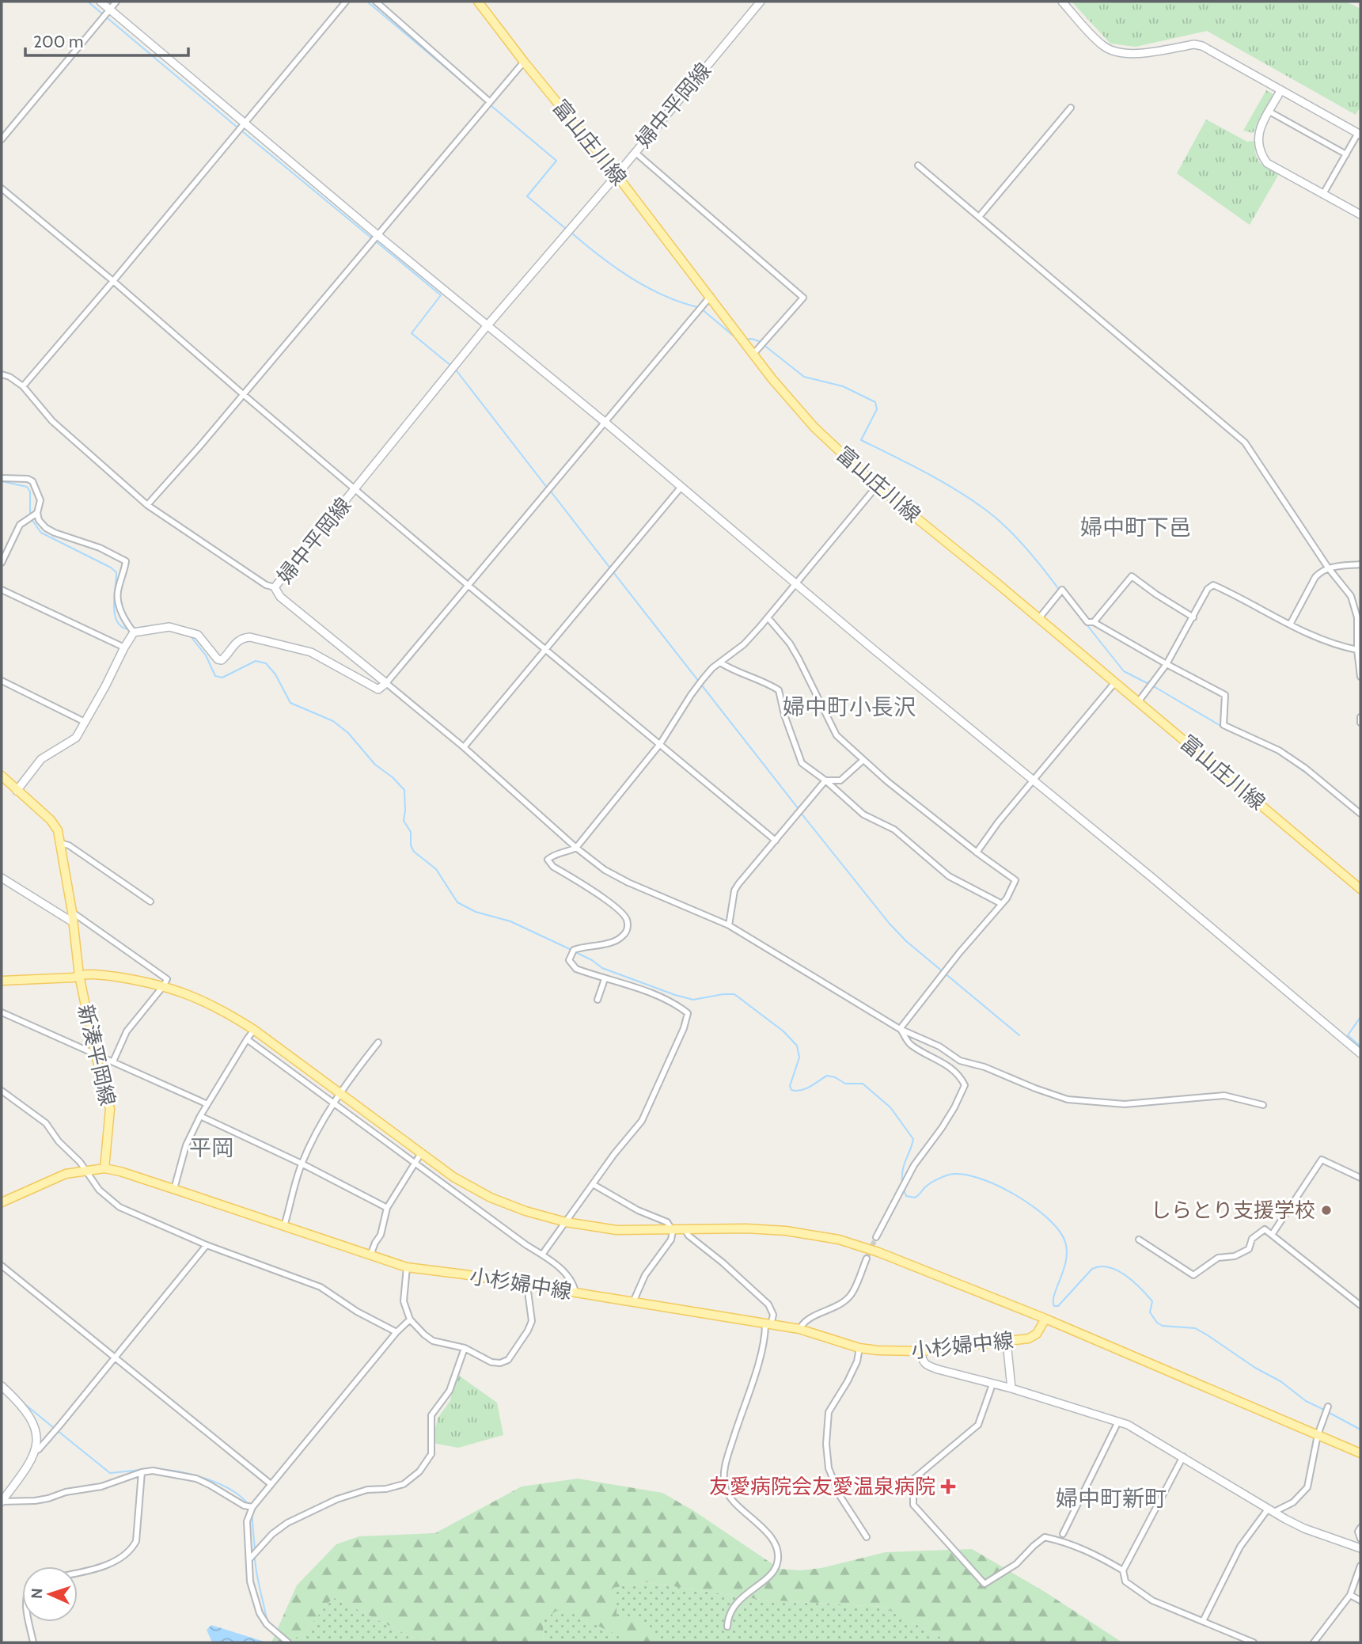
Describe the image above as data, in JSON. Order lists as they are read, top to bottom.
{
  "streets": {
    "main road": ["富山庄川線", "新湊平岡線", "小杉婦中線"],
    "street": ["婦中平岡線"]
  },
  "crossings": [
    ["婦中平岡線", "富山庄川線"],
    ["新湊平岡線", "小杉婦中線"]
  ],
  "districts": [
    "婦中町下邑",
    "婦中町小長沢",
    "平岡",
    "婦中町新町"
  ],
  "places": {
    "other": ["しらとり支援学校"],
    "health": ["友愛病院会友愛温泉病院"]
  },
  "scale_bar": "200 m",
  "north": "left"
}
